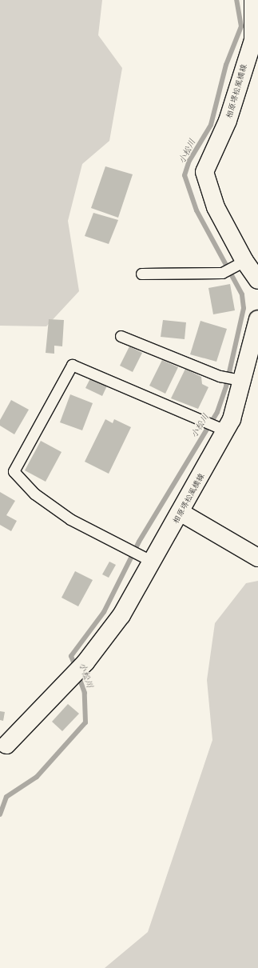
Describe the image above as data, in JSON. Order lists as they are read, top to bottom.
{
  "streets": {
    "street": ["相原堺松風橋線"]
  },
  "water": ["小松川"]
}
